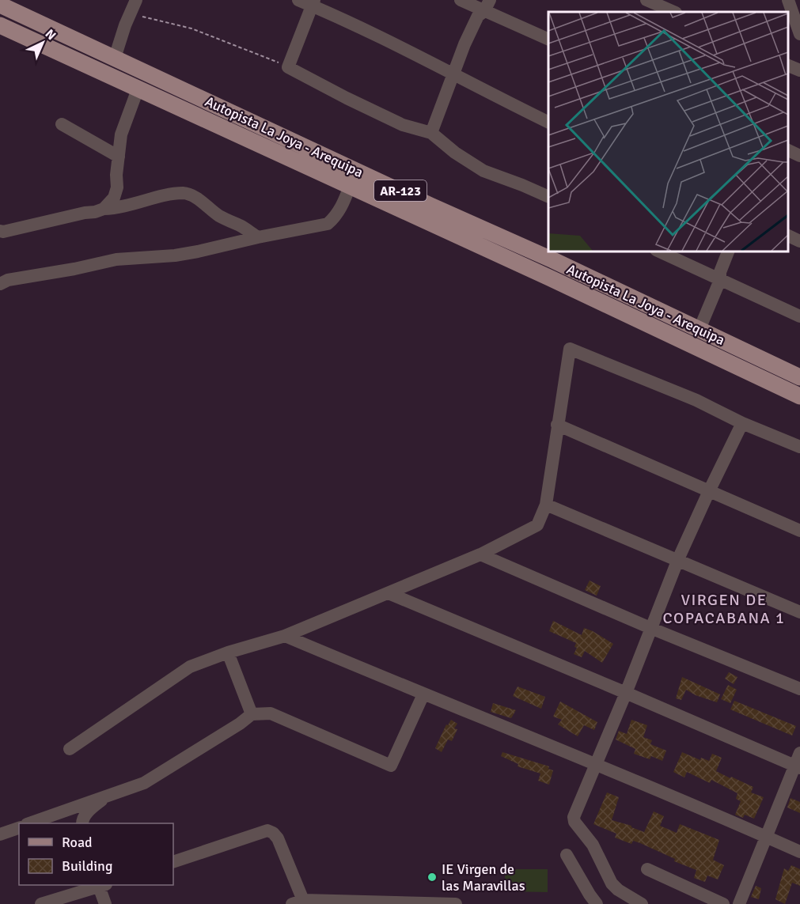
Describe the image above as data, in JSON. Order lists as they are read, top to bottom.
{
  "streets": {
    "main road": ["Autopista La Joya - Arequipa", "AR-123"]
  },
  "districts": ["VIRGEN DE COPACABANA 1"],
  "places": ["IE Virgen de las Maravillas"],
  "legend": ["Road", "Building"],
  "north": "top right"
}
